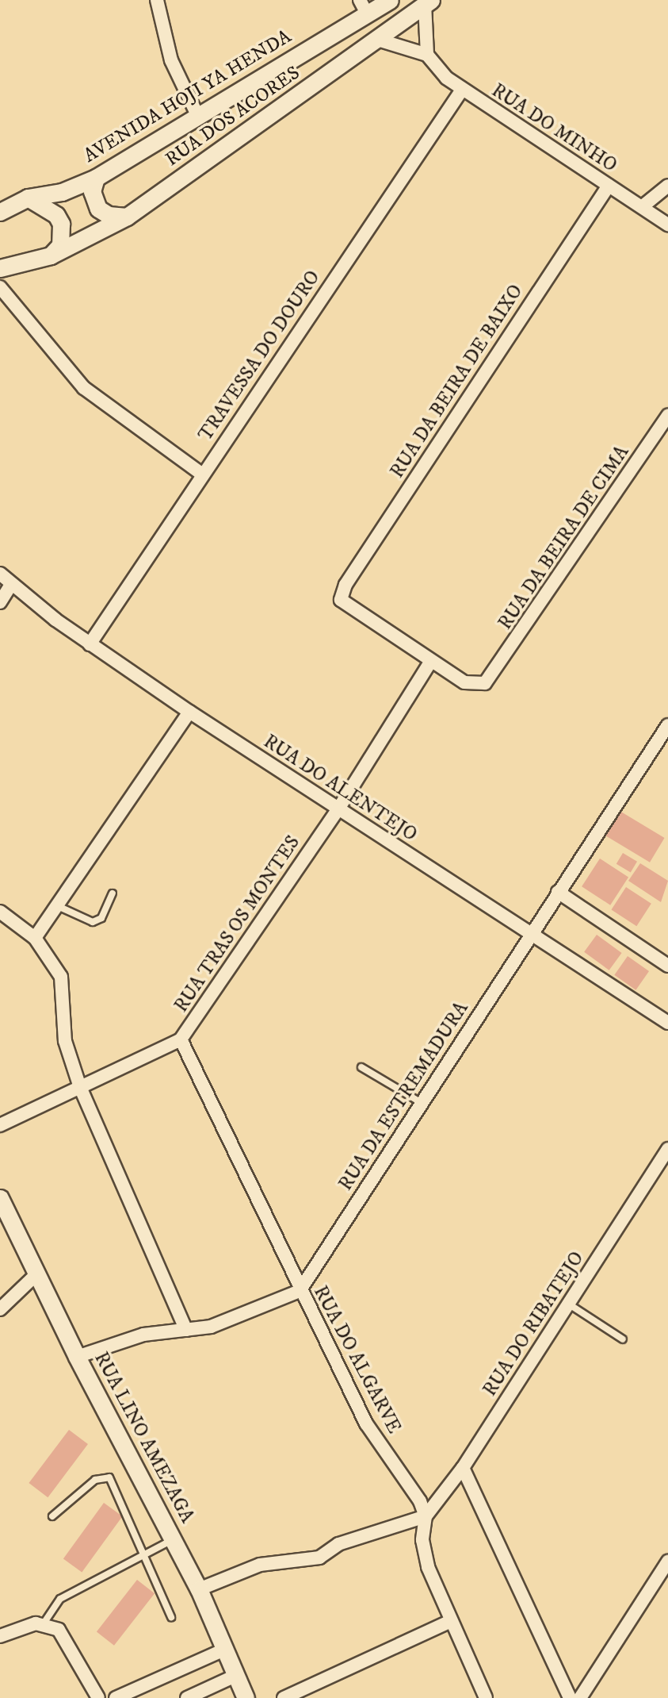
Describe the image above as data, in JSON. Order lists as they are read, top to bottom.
{
  "streets": {
    "main road": ["AVENIDA HOJI YA HENDA", "RUA DOS ACORES", "RUA LINO AMEZAGA"],
    "street": [
      "RUA DO MINHO",
      "TRAVESSA DO DOURO",
      "RUA DA BEIRA DE BAIXO",
      "RUA DA BEIRA DE CIMA",
      "RUA DO ALENTEJO",
      "RUA TRAS OS MONTES",
      "RUA DA ESTREMADURA",
      "RUA DO RIBATEJO",
      "RUA DO ALGARVE"
    ]
  },
  "crossings": [
    ["RUA DOS ACORES", "RUA DO MINHO"],
    ["RUA DO MINHO", "TRAVESSA DO DOURO"],
    ["RUA DO MINHO", "RUA DA BEIRA DE BAIXO"],
    ["TRAVESSA DO DOURO", "RUA DO ALENTEJO"],
    ["RUA DA BEIRA DE BAIXO", "RUA DA BEIRA DE CIMA"],
    ["RUA DA BEIRA DE BAIXO", "RUA TRAS OS MONTES"],
    ["RUA DA BEIRA DE CIMA", "RUA TRAS OS MONTES"],
    ["RUA DO ALENTEJO", "RUA TRAS OS MONTES"],
    ["RUA DO ALENTEJO", "RUA DA ESTREMADURA"],
    ["RUA TRAS OS MONTES", "RUA DO ALGARVE"],
    ["RUA DA ESTREMADURA", "RUA DO ALGARVE"],
    ["RUA DO RIBATEJO", "RUA DO ALGARVE"]
  ]
}
